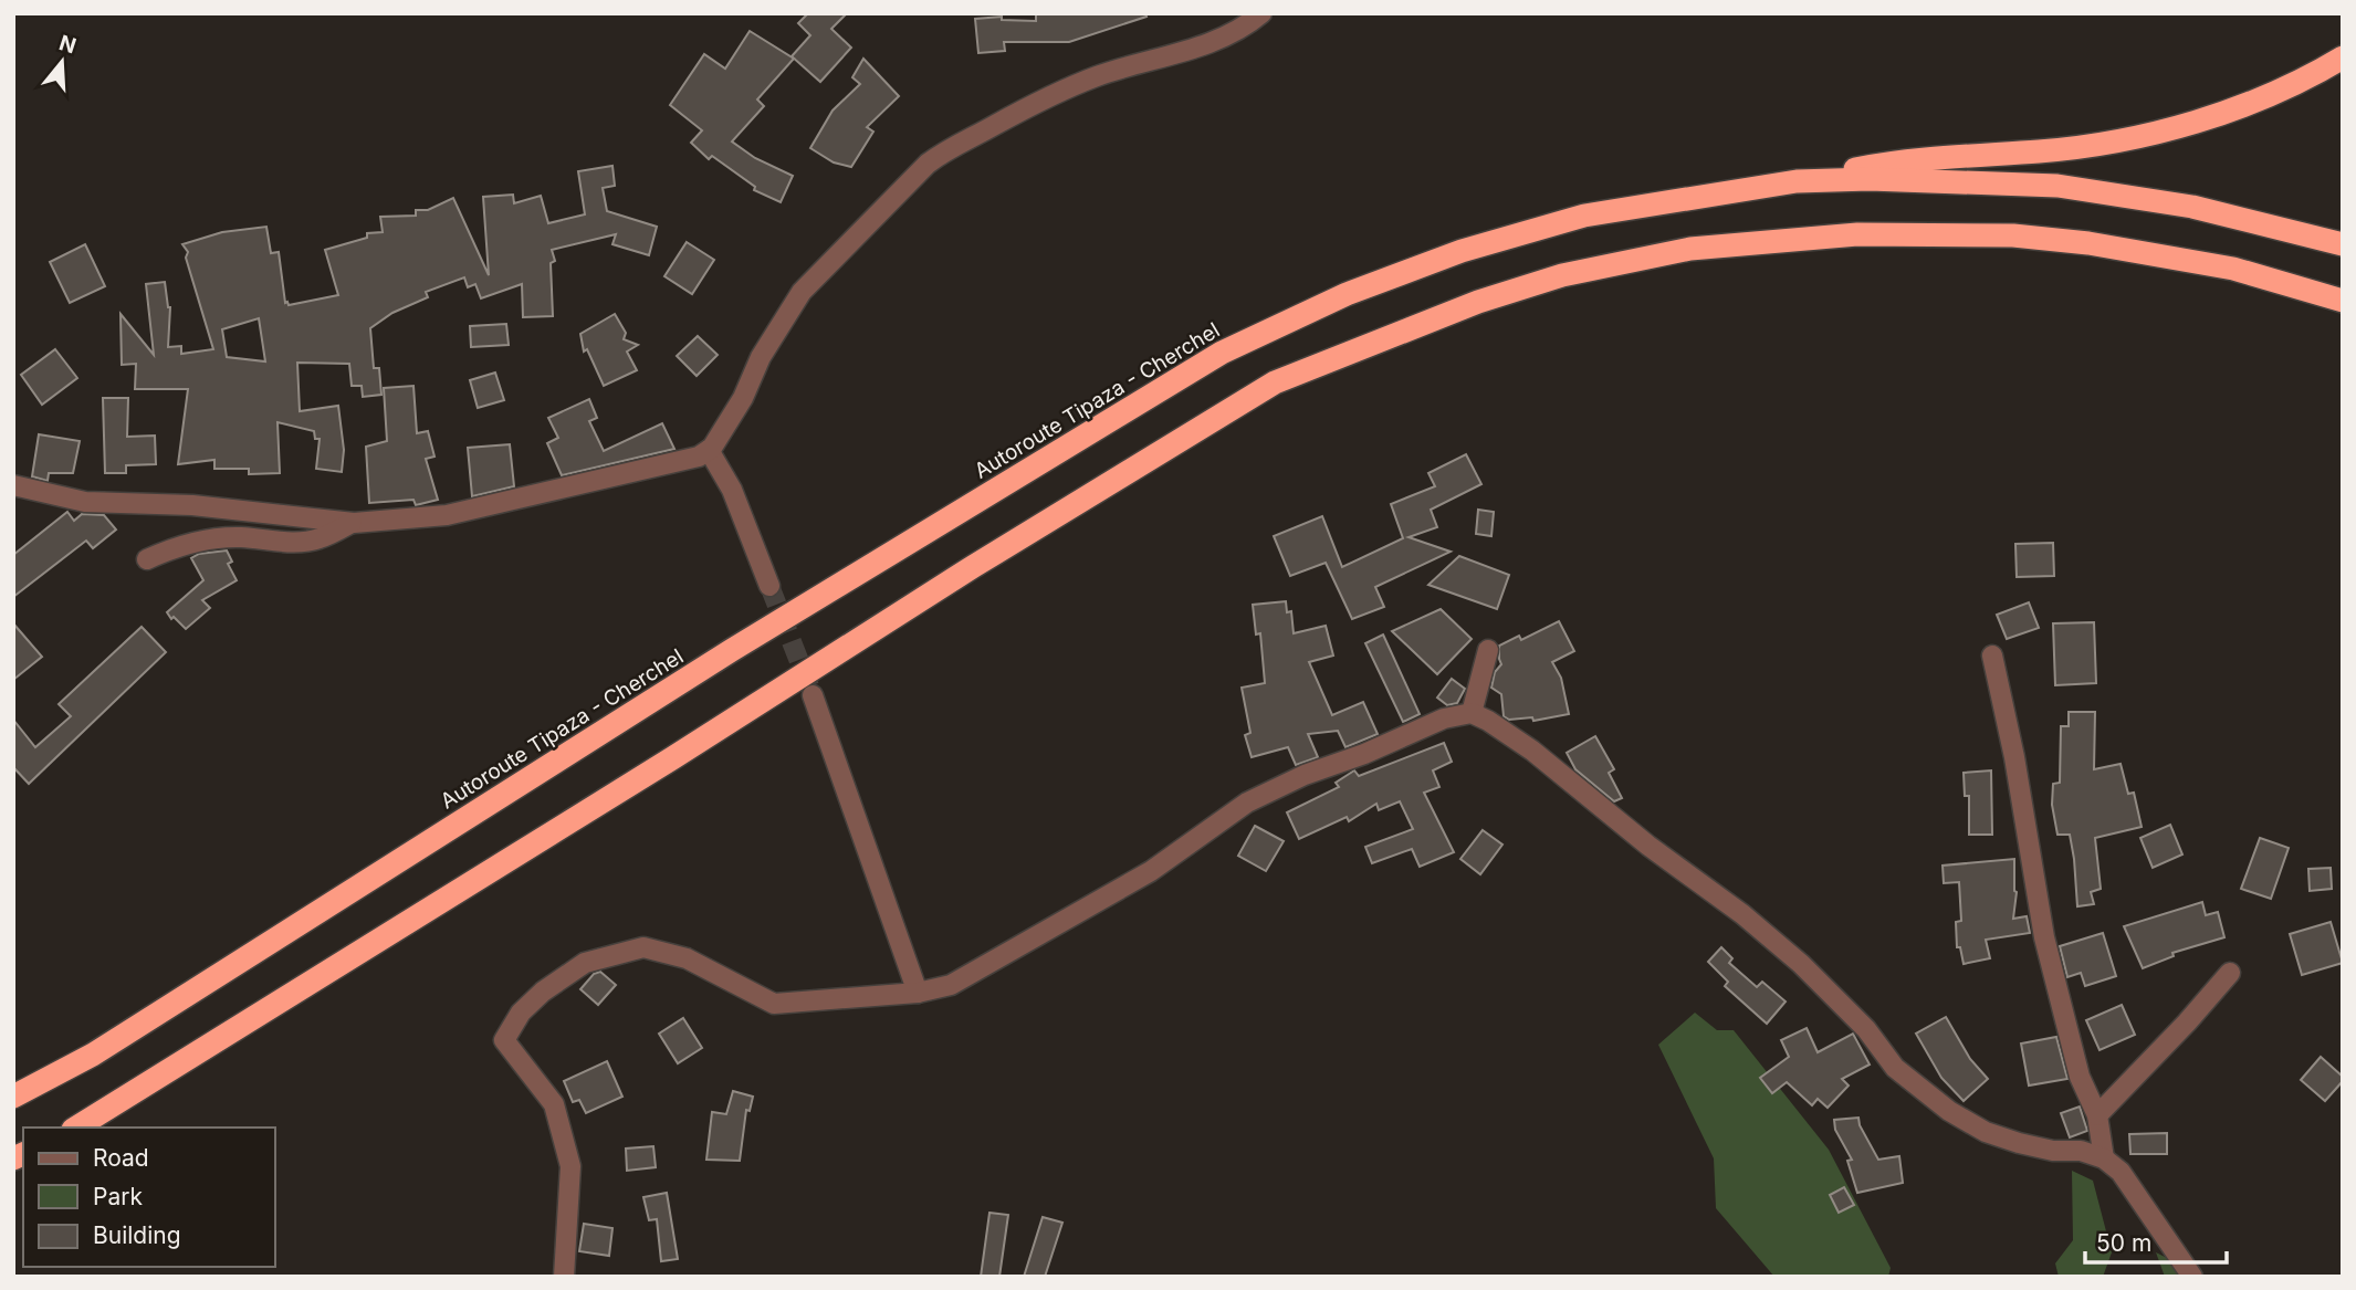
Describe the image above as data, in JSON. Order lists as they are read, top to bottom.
{
  "streets": {
    "highway": ["Autoroute Tipaza - Cherchel"]
  },
  "legend": ["Road", "Park", "Building"],
  "scale_bar": "50 m",
  "north": "top"
}
